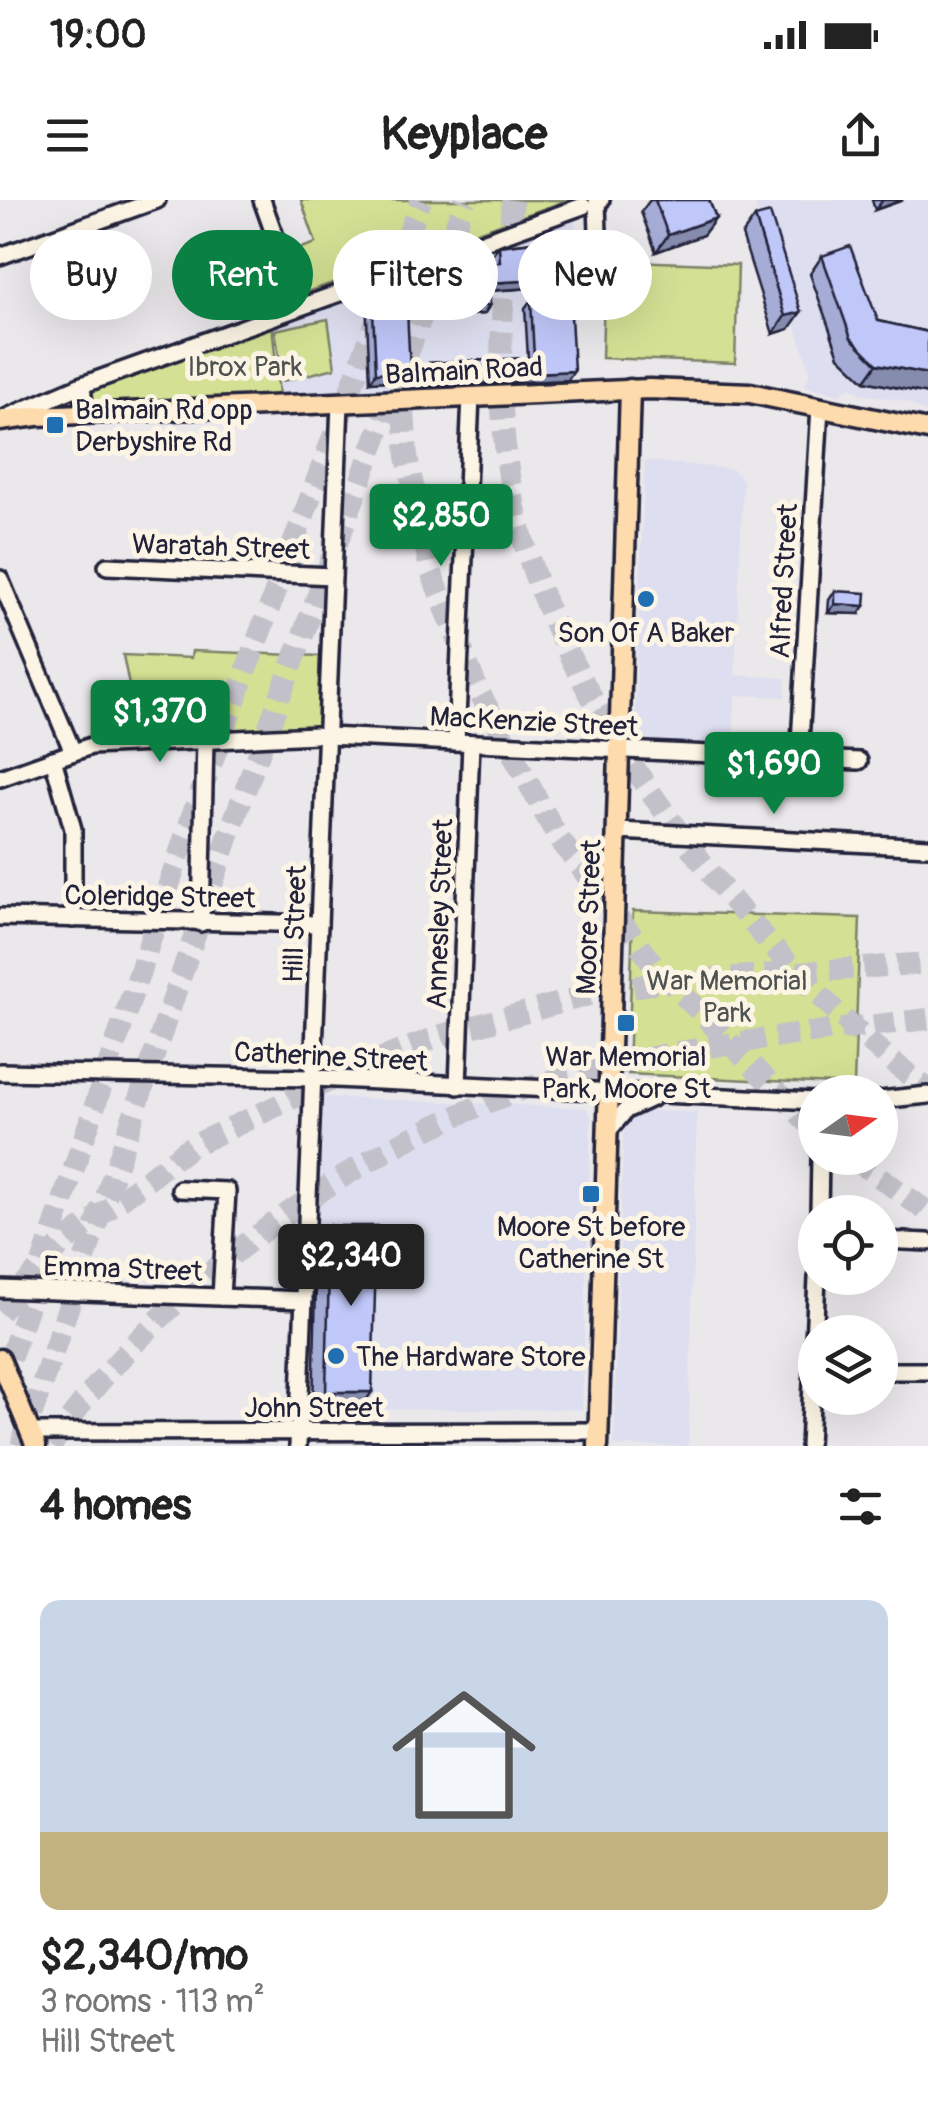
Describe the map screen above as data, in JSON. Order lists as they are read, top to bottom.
{
  "streets": {
    "main road": ["Balmain Road", "Moore Street"],
    "street": [
      "Waratah Street",
      "Alfred Street",
      "MacKenzie Street",
      "Coleridge Street",
      "Annesley Street",
      "Hill Street",
      "Catherine Street",
      "Emma Street",
      "John Street"
    ]
  },
  "crossings": [
    ["Balmain Road", "Alfred Street"],
    ["Balmain Road", "Annesley Street"],
    ["Balmain Road", "Moore Street"],
    ["Balmain Road", "Hill Street"],
    ["Waratah Street", "Hill Street"],
    ["Alfred Street", "MacKenzie Street"],
    ["MacKenzie Street", "Annesley Street"],
    ["MacKenzie Street", "Moore Street"],
    ["MacKenzie Street", "Hill Street"],
    ["Coleridge Street", "Hill Street"],
    ["Annesley Street", "Catherine Street"],
    ["Moore Street", "Catherine Street"],
    ["Moore Street", "John Street"],
    ["Hill Street", "Catherine Street"],
    ["Hill Street", "Emma Street"],
    ["Hill Street", "John Street"]
  ],
  "parks": ["Ibrox Park", "War Memorial Park"],
  "places": {
    "transit": ["Balmain Rd opp Derbyshire Rd", "War Memorial Park, Moore St", "Moore St before Catherine St"],
    "other": ["Son Of A Baker", "The Hardware Store"]
  },
  "north": "right",
  "page": {
    "status": "19:00",
    "header": "Keyplace",
    "chip": [
      "Buy",
      "Rent",
      "Filters",
      "New"
    ],
    "price": [
      "$2,850",
      "$1,370",
      "$1,690",
      "$2,340"
    ],
    "heading": "4 homes",
    "list": [
      {
        "name": "$2,340/mo",
        "note": "3 rooms · 113 m² · Hill Street"
      }
    ]
  }
}
